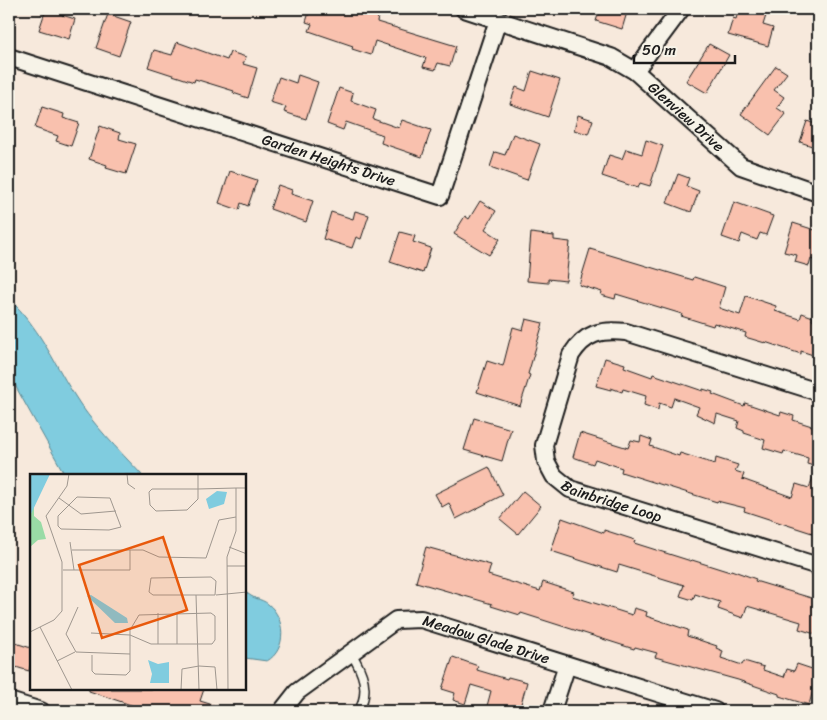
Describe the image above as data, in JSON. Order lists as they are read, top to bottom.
{
  "streets": {
    "street": [
      "Glenview Drive",
      "Garden Heights Drive",
      "Bainbridge Loop",
      "Meadow Glade Drive"
    ]
  },
  "crossings": [
    ["Glenview Drive", "Garden Heights Drive"]
  ],
  "scale_bar": "50 m"
}
